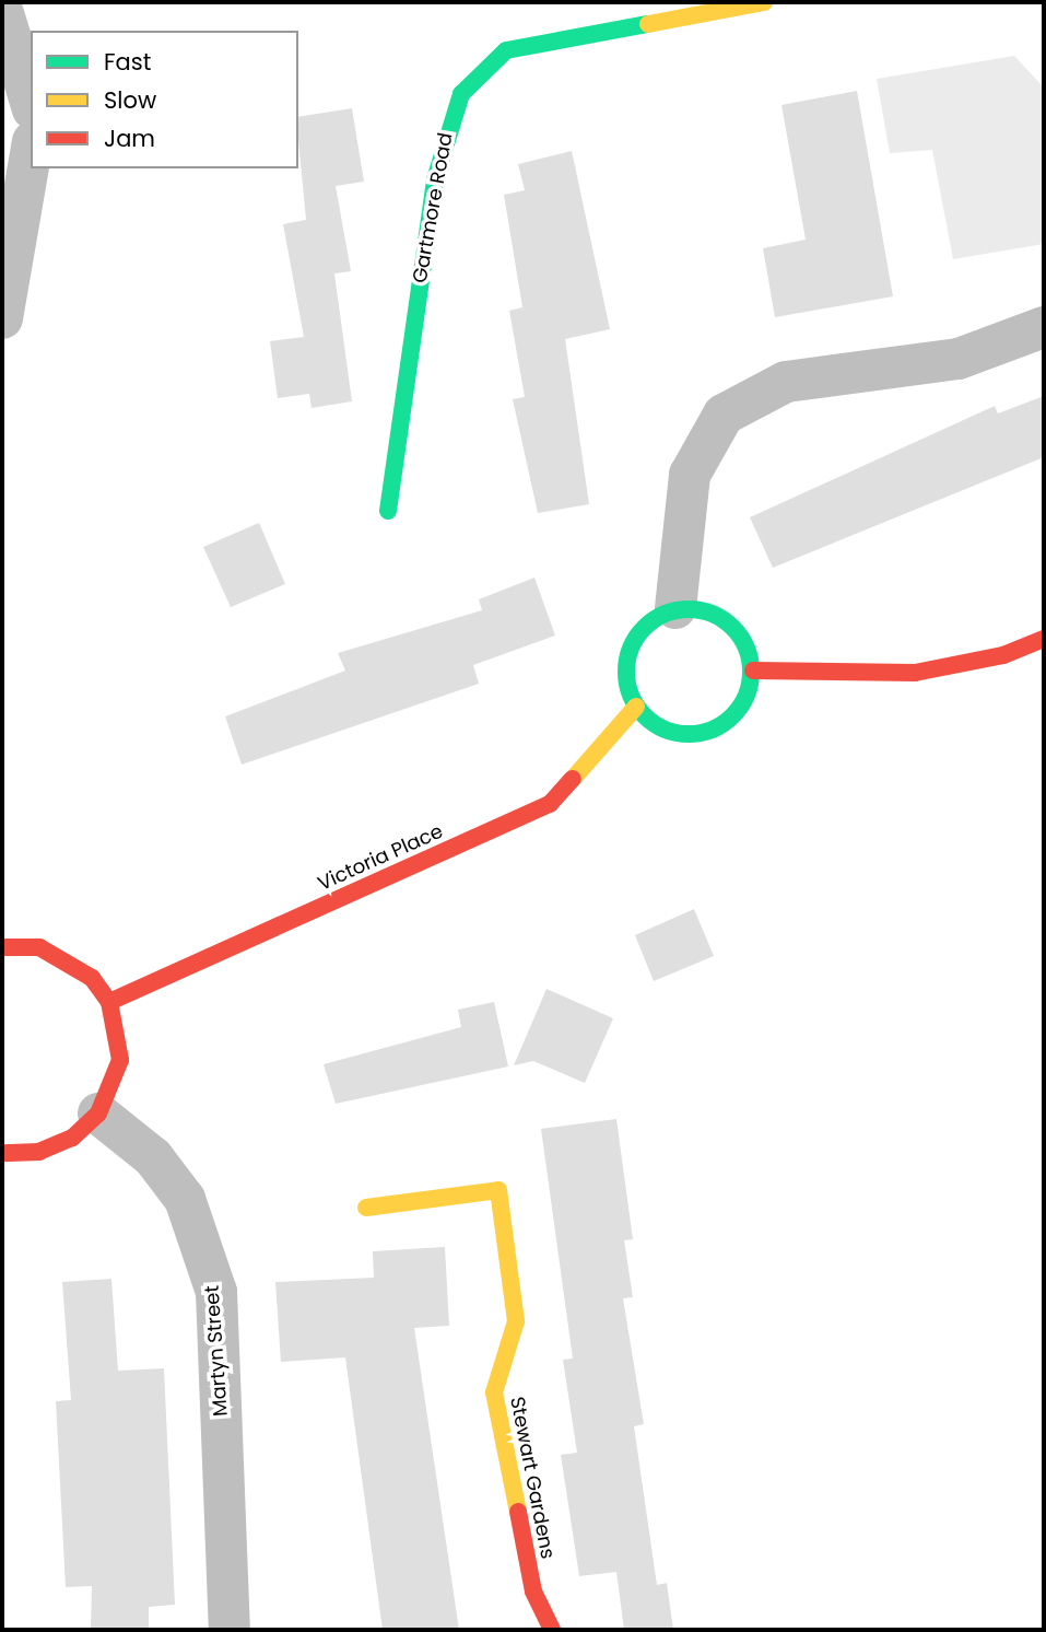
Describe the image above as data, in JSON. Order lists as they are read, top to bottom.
{
  "streets": {
    "street": [
      "Gartmore Road",
      "Victoria Place",
      "Martyn Street",
      "Stewart Gardens"
    ]
  },
  "legend": ["Fast", "Slow", "Jam"]
}
